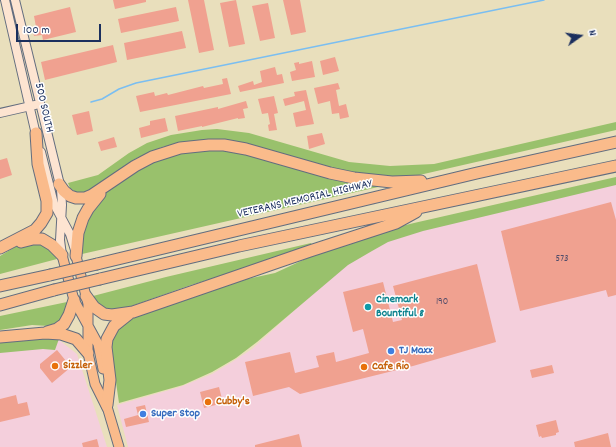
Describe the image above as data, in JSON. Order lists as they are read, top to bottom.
{
  "streets": {
    "highway": ["VETERANS MEMORIAL HIGHWAY"],
    "main road": ["500 SOUTH"]
  },
  "places": [
    "Cinemark Bountiful 8",
    "TJ Maxx",
    "Sizzler",
    "Cafe Rio",
    "Cubby's",
    "Super Stop"
  ],
  "house_numbers": ["573", "190"],
  "scale_bar": "100 m",
  "north": "right"
}
